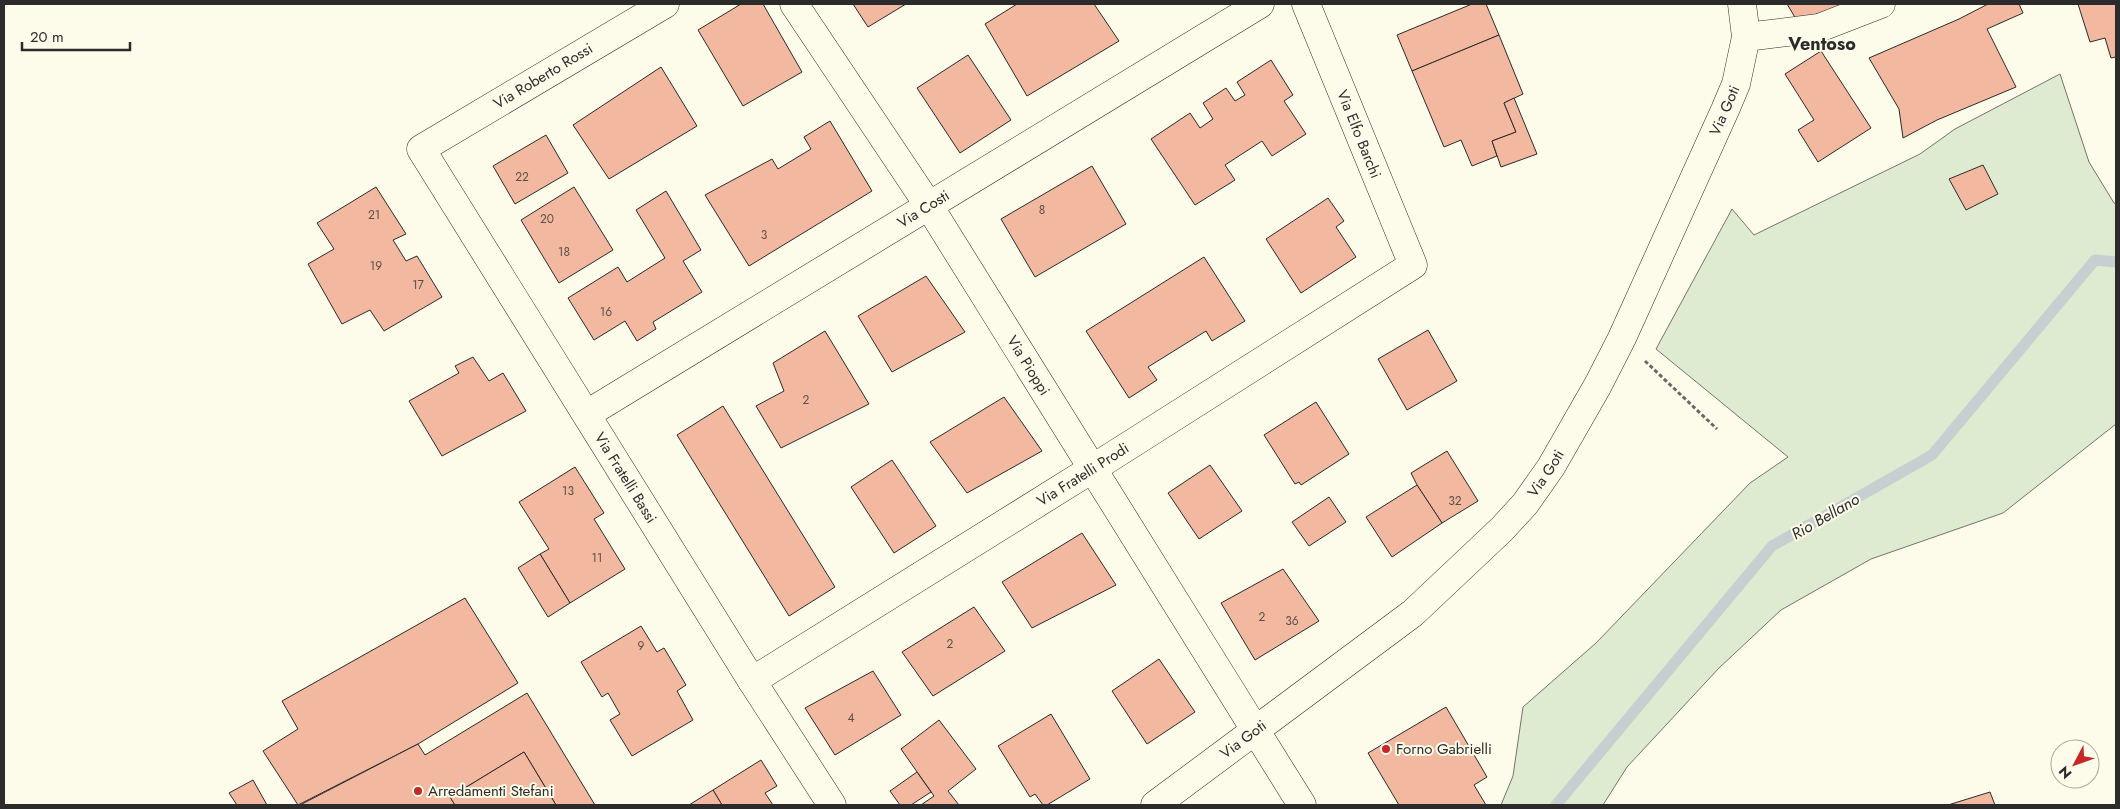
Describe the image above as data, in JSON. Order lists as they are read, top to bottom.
{
  "streets": {
    "street": [
      "Via Roberto Rossi",
      "Via Goti",
      "Via Elfo Barchi",
      "Via Costi",
      "Via Pioppi",
      "Via Fratelli Prodi",
      "Via Fratelli Bassi"
    ]
  },
  "crossings": [
    ["Via Roberto Rossi", "Via Fratelli Bassi"],
    ["Via Goti", "Via Pioppi"],
    ["Via Elfo Barchi", "Via Fratelli Prodi"],
    ["Via Costi", "Via Pioppi"],
    ["Via Costi", "Via Fratelli Bassi"],
    ["Via Pioppi", "Via Fratelli Prodi"],
    ["Via Fratelli Prodi", "Via Fratelli Bassi"]
  ],
  "districts": ["Ventoso"],
  "water": ["Rio Bellano"],
  "places": ["Forno Gabrielli", "Arredamenti Stefani"],
  "house_numbers": [
    "22",
    "8",
    "21",
    "20",
    "3",
    "18",
    "19",
    "17",
    "16",
    "2",
    "13",
    "32",
    "11",
    "2",
    "36",
    "2",
    "9",
    "4"
  ],
  "scale_bar": "20 m",
  "north": "bottom left"
}
